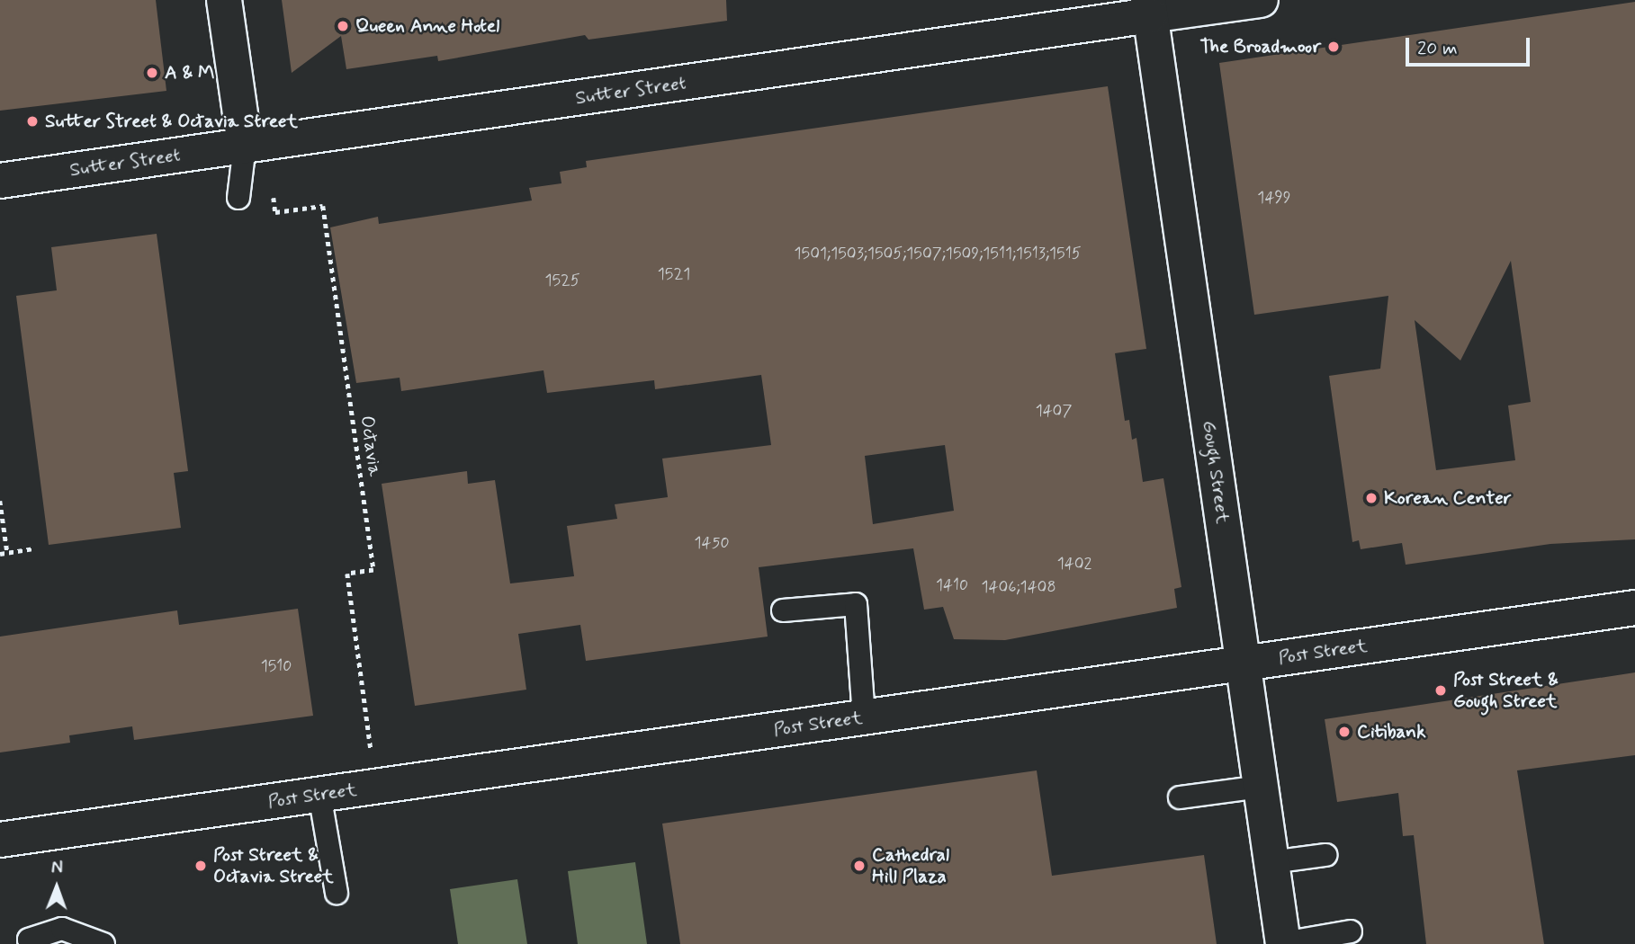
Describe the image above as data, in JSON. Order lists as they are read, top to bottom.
{
  "streets": {
    "street": ["Sutter Street", "Gough Street", "Post Street"],
    "path": ["Octavia"]
  },
  "crossings": [
    ["Sutter Street", "Octavia"],
    ["Sutter Street", "Gough Street"],
    ["Octavia", "Post Street"],
    ["Gough Street", "Post Street"]
  ],
  "places": [
    "Queen Anne Hotel",
    "The Broadmoor",
    "A & M",
    "Sutter Street & Octavia Street",
    "Korean Center",
    "Post Street & Gough Street",
    "Citibank",
    "Post Street & Octavia Street",
    "Cathedral Hill Plaza"
  ],
  "house_numbers": [
    "1499",
    "1501;1503;1505;1507;1509;1511;1513;1515",
    "1521",
    "1525",
    "1407",
    "1450",
    "1402",
    "1410",
    "1406;1408",
    "1510"
  ],
  "scale_bar": "20 m",
  "north": "top"
}
